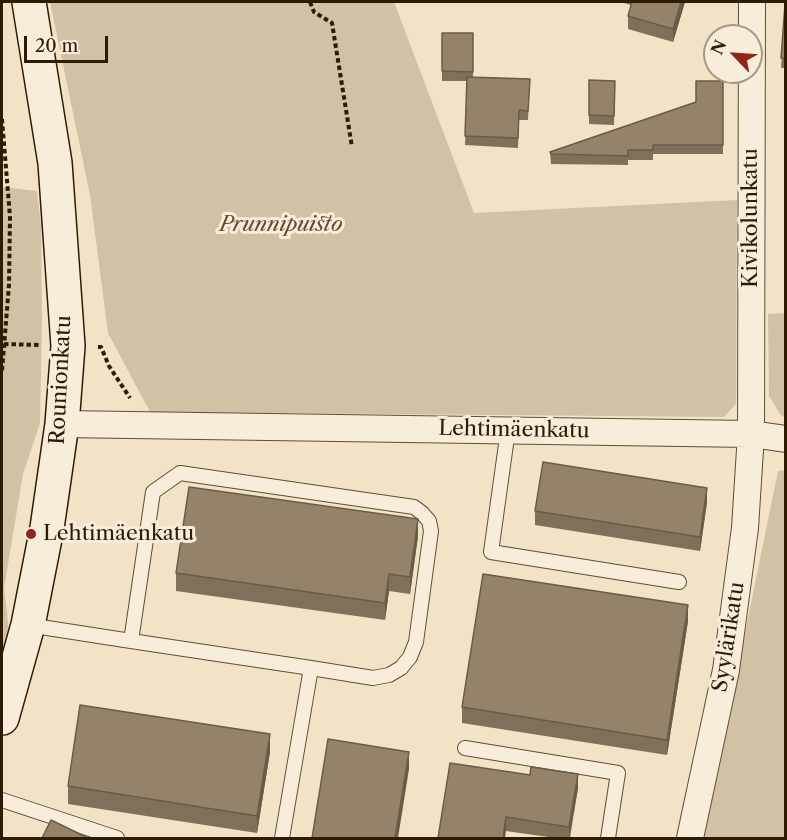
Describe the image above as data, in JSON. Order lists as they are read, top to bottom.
{
  "streets": {
    "main road": ["Rounionkatu"],
    "street": ["Kivikolunkatu", "Lehtimäenkatu", "Syylärikatu"]
  },
  "crossings": [
    ["Kivikolunkatu", "Lehtimäenkatu"],
    ["Kivikolunkatu", "Syylärikatu"],
    ["Rounionkatu", "Lehtimäenkatu"],
    ["Lehtimäenkatu", "Syylärikatu"]
  ],
  "parks": ["Prunnipuisto"],
  "places": ["Lehtimäenkatu"],
  "scale_bar": "20 m",
  "north": "top left"
}
